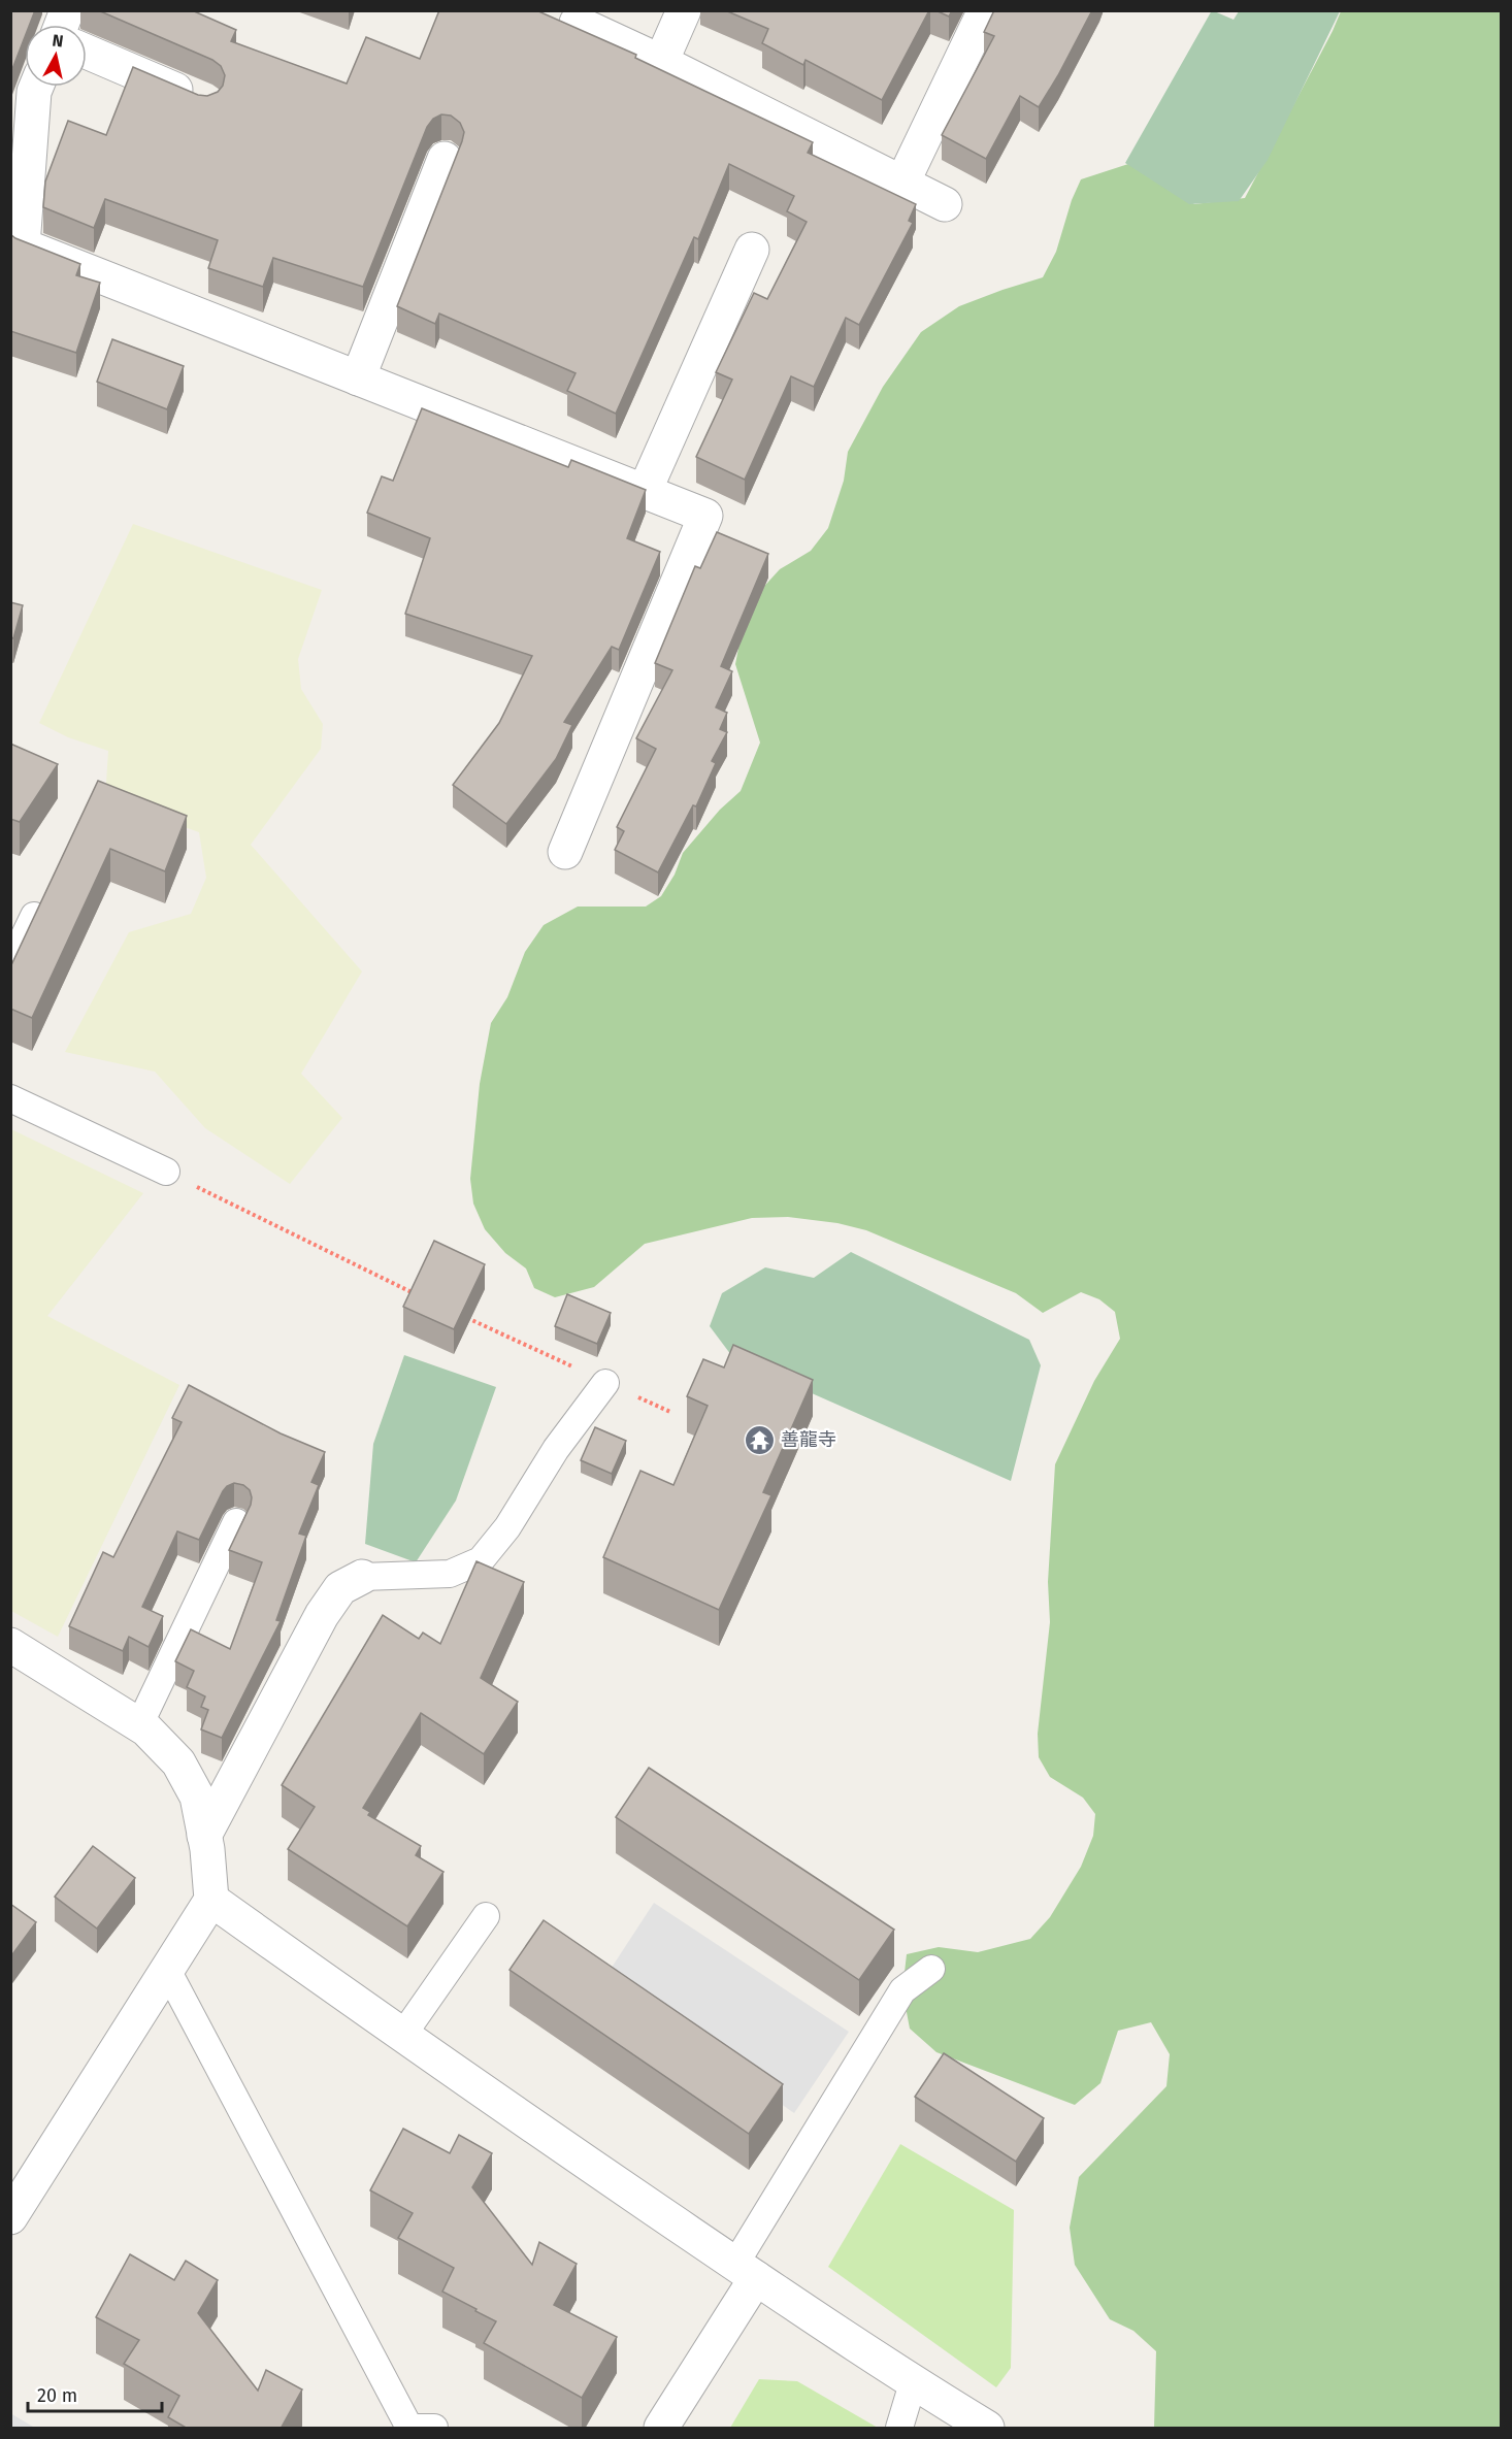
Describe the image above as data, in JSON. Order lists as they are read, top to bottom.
{
  "places": {
    "temple": ["善龍寺"]
  },
  "scale_bar": "20 m",
  "north": "top"
}
